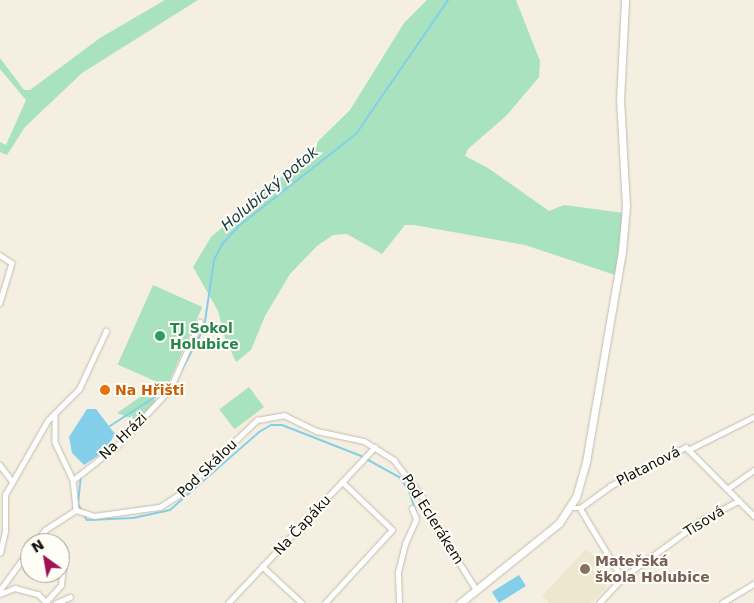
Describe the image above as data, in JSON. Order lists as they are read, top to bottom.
{
  "streets": {
    "street": [
      "Na Hrázi",
      "Platanová",
      "Pod Skálou",
      "Pod Eclerákem",
      "Tisová",
      "Na Čapáku"
    ]
  },
  "crossings": [
    ["Platanová", "Tisová"],
    ["Pod Skálou", "Pod Eclerákem"],
    ["Pod Eclerákem", "Na Čapáku"]
  ],
  "water": ["Holubický potok"],
  "places": ["TJ Sokol Holubice", "Na Hřišti", "Mateřská škola Holubice"],
  "north": "top left"
}
